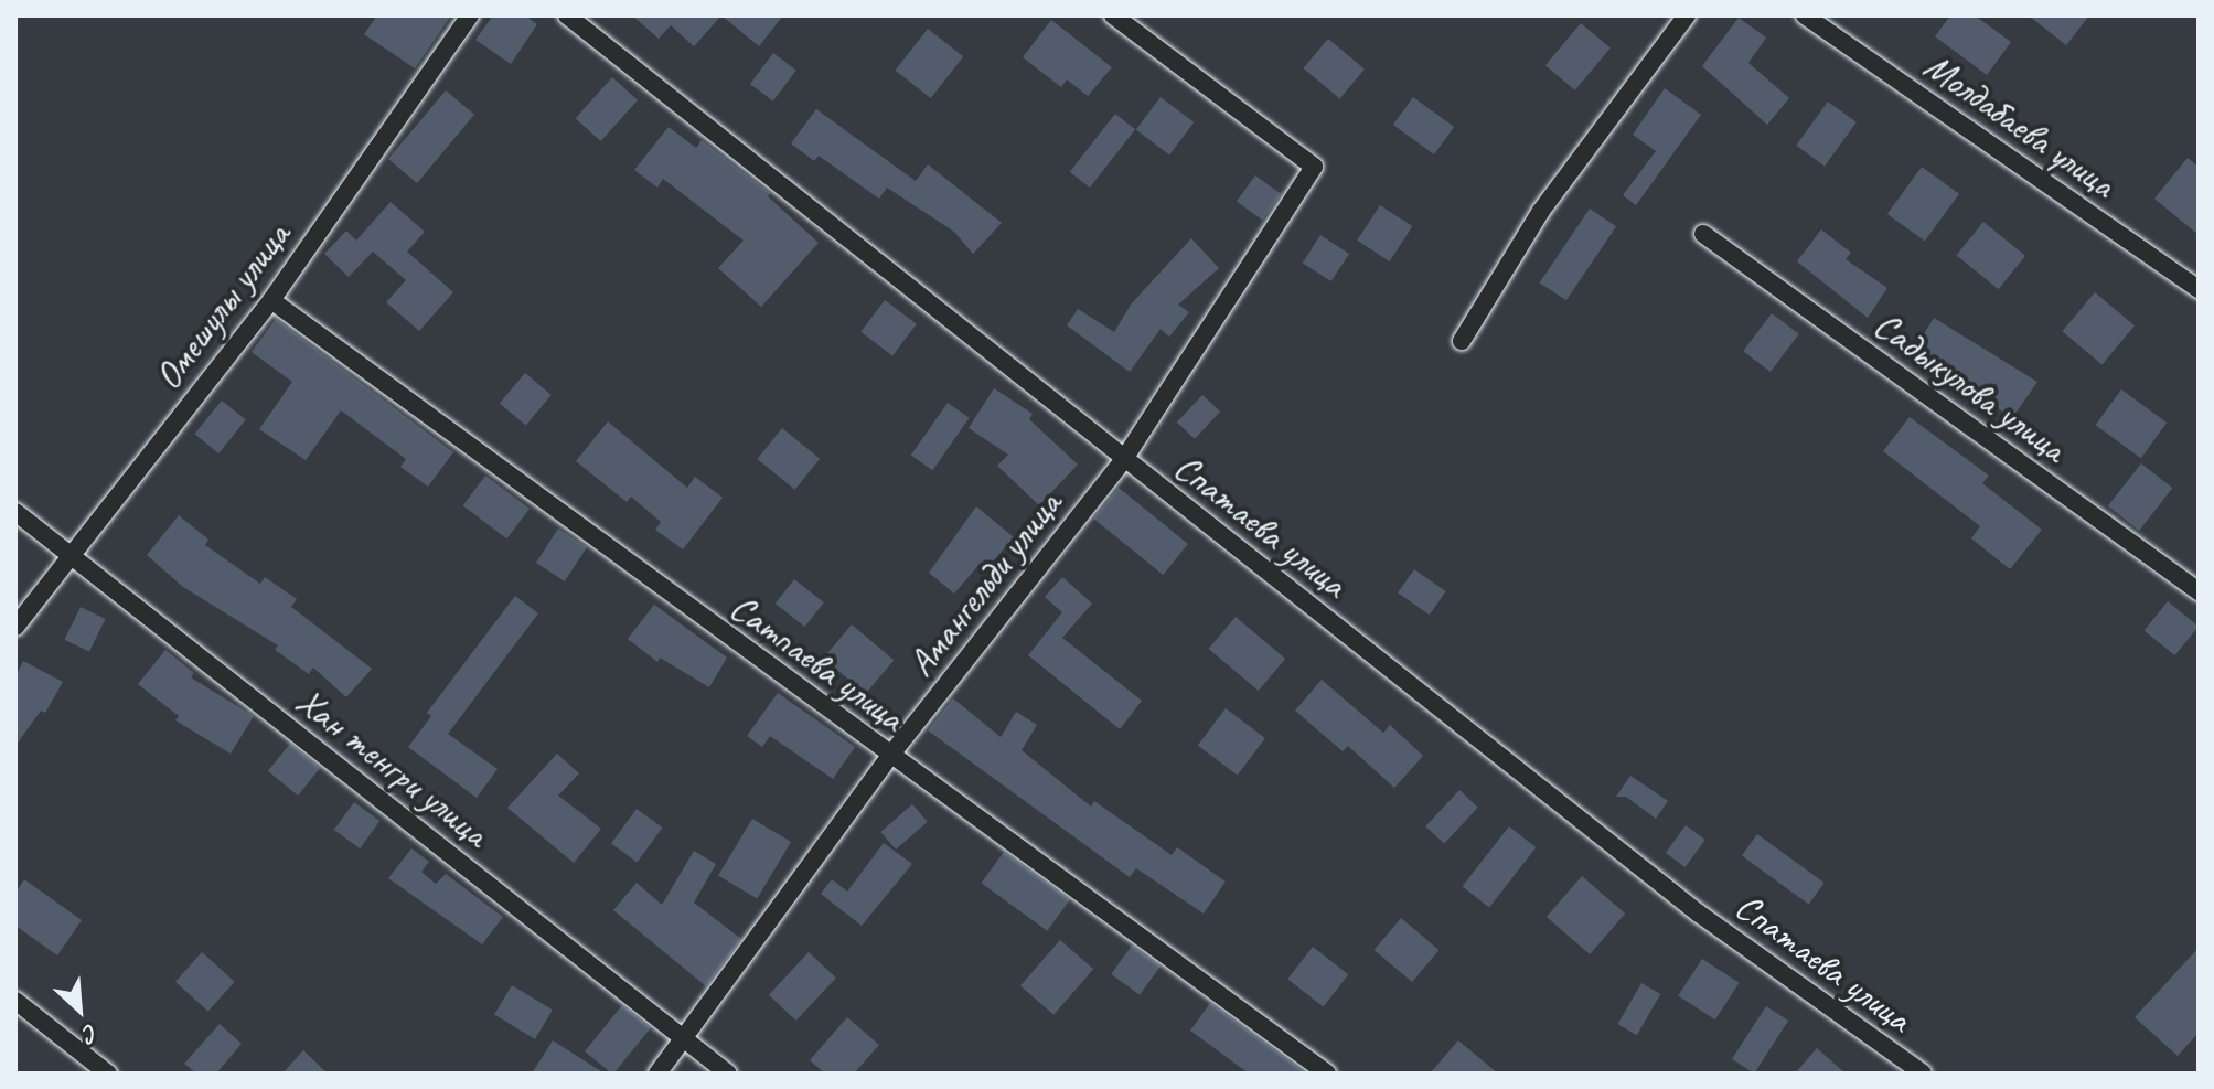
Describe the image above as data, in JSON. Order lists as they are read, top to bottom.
{
  "streets": {
    "street": [
      "Молдабаева улица",
      "Омешулы улица",
      "Садыкулова улица",
      "Спатаева улица",
      "Амангельди улица",
      "Сатпаева улица",
      "Хан тенгри улица"
    ]
  },
  "crossings": [
    ["Омешулы улица", "Сатпаева улица"],
    ["Омешулы улица", "Хан тенгри улица"],
    ["Спатаева улица", "Амангельди улица"],
    ["Амангельди улица", "Сатпаева улица"],
    ["Амангельди улица", "Хан тенгри улица"]
  ],
  "north": "bottom right"
}
